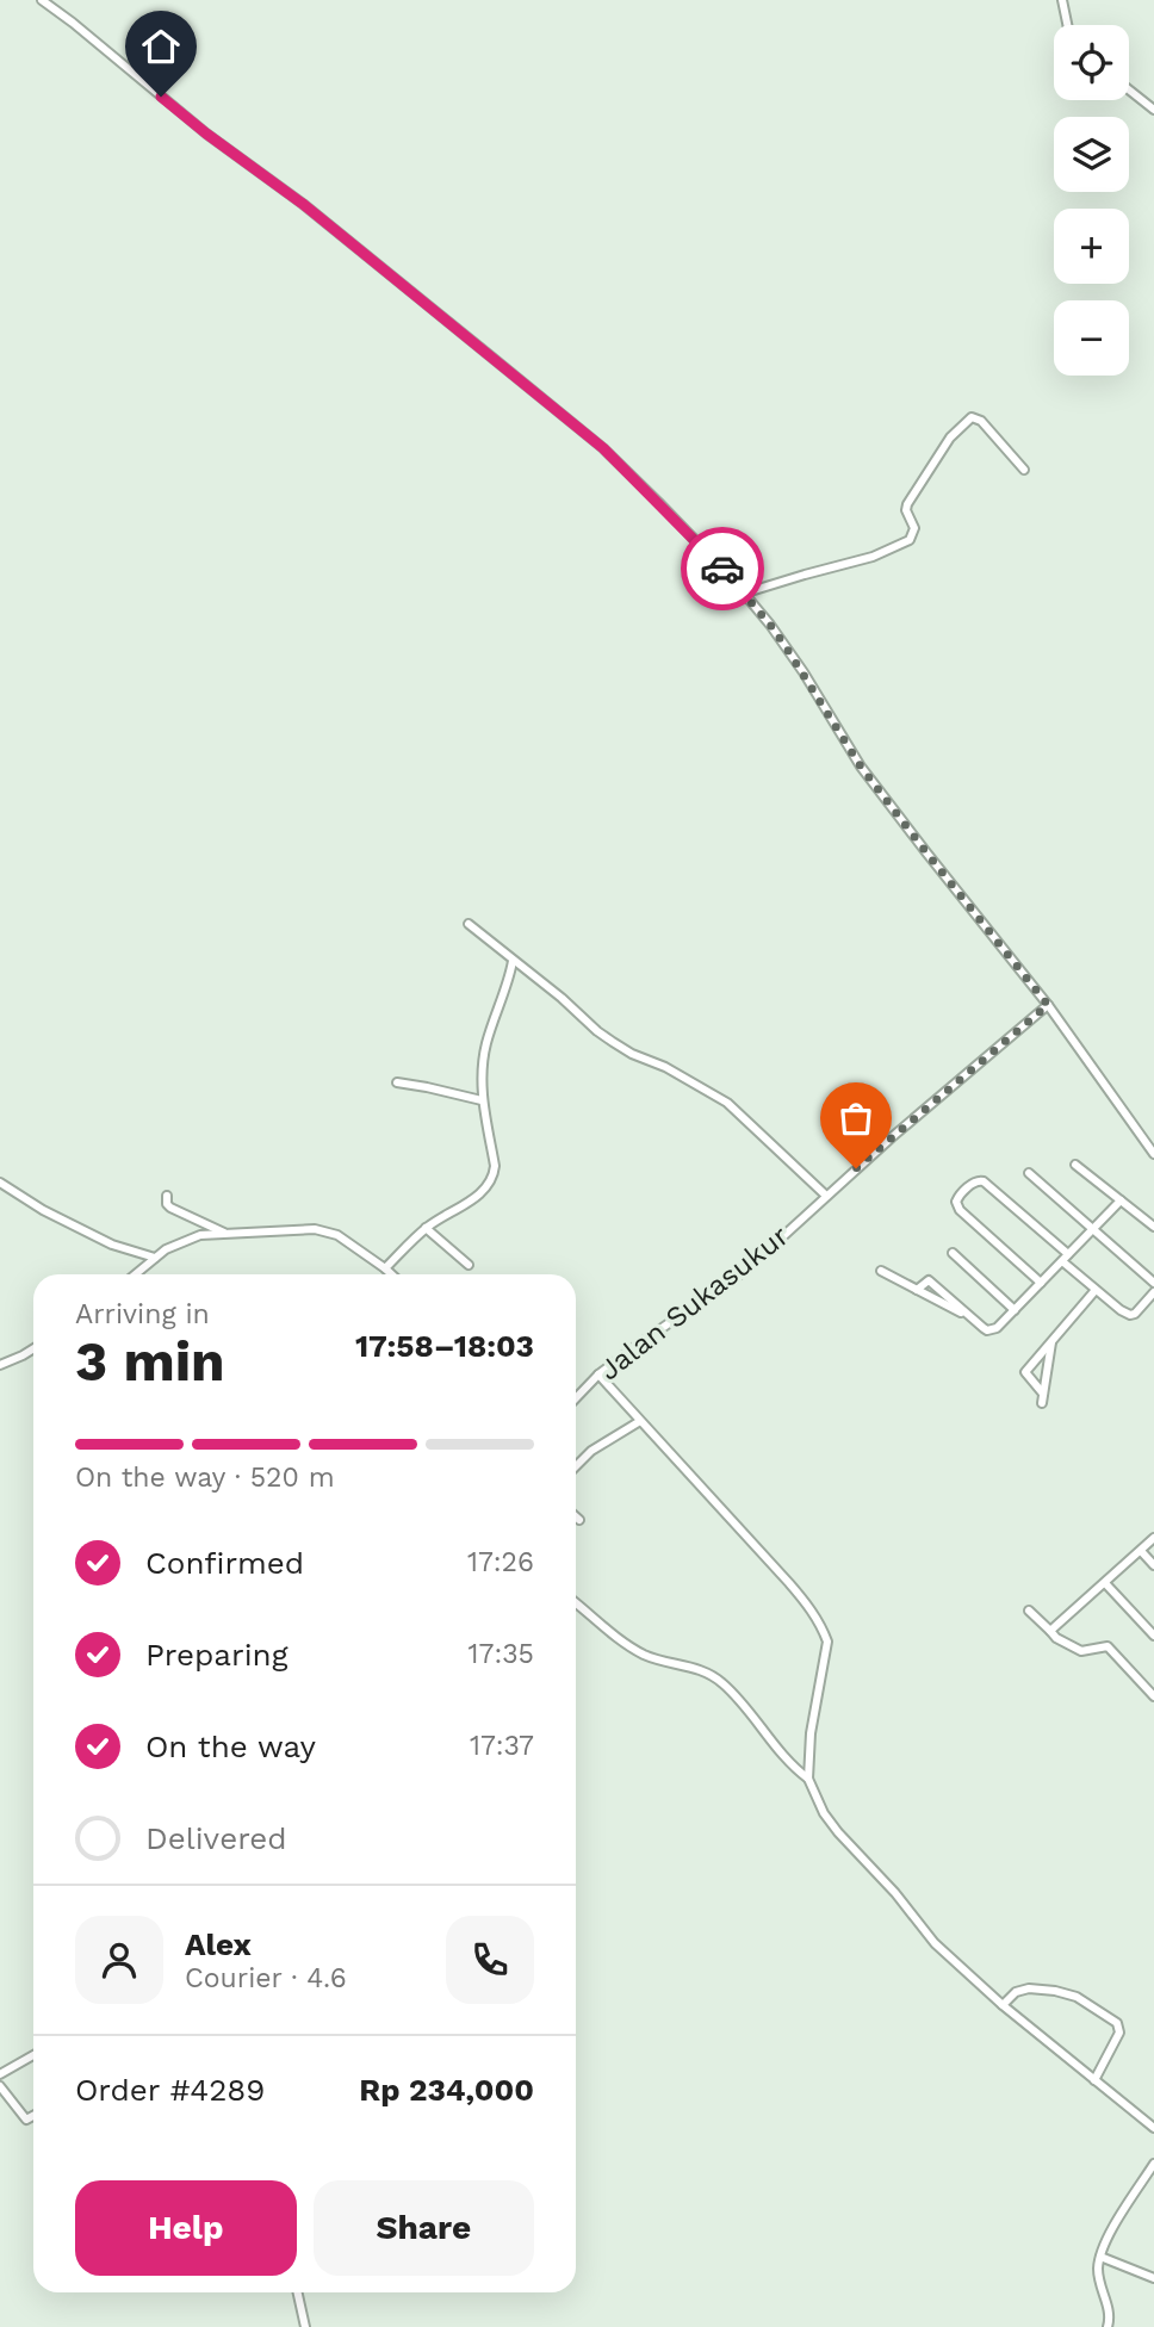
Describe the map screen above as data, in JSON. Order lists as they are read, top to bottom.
{
  "streets": {
    "street": ["Jalan Sukasukur"]
  },
  "page": {
    "map_buttons": ["+", "−"],
    "heading": ["3 min", "Arriving in", "17:58–18:03"],
    "panel": [
      "Alex",
      "Courier · 4.6",
      "Order #4289",
      "Rp 234,000"
    ],
    "bar": "On the way · 520 m",
    "list": [
      ["Confirmed", "17:26"],
      ["Preparing", "17:35"],
      ["On the way", "17:37"],
      "Delivered"
    ],
    "buttons": ["Help", "Share"]
  }
}
